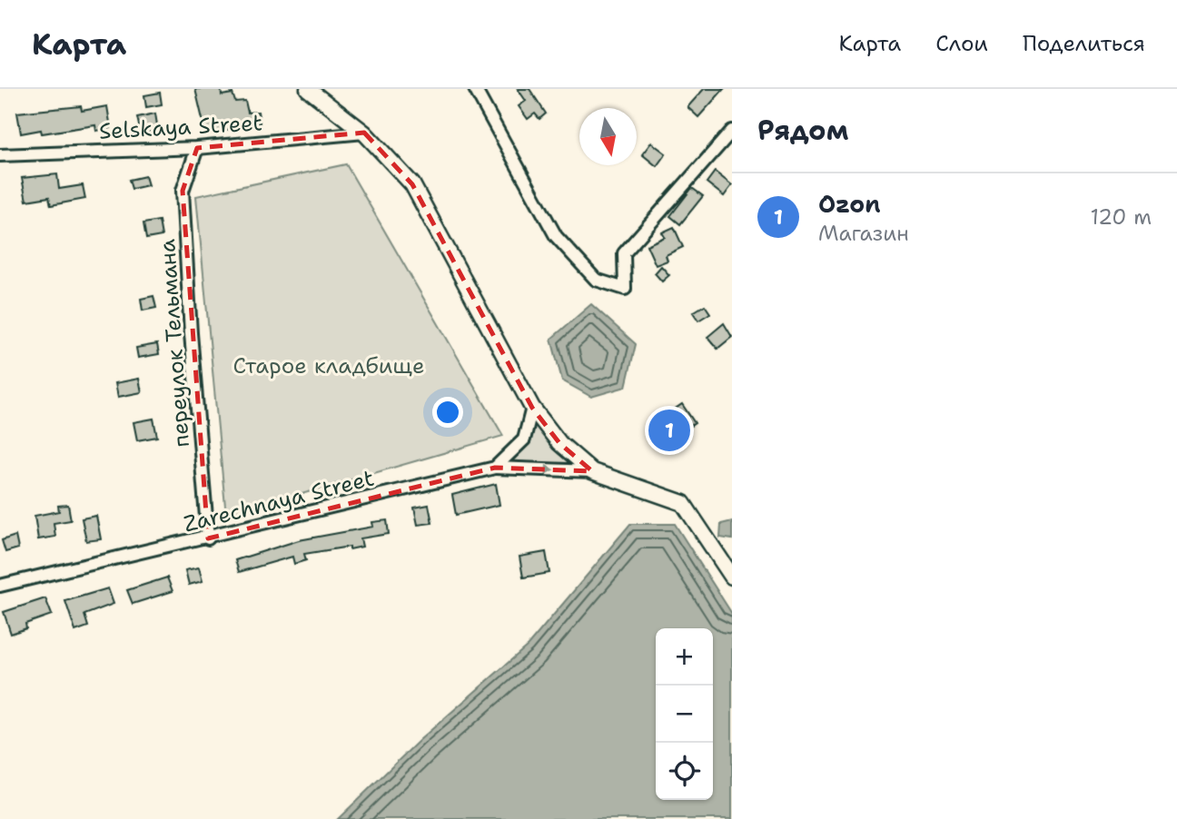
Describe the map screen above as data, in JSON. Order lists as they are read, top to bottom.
{
  "streets": {
    "street": ["Selskaya Street", "переулок Тельмана", "Zarechnaya Street"]
  },
  "crossings": [
    ["Selskaya Street", "переулок Тельмана"],
    ["переулок Тельмана", "Zarechnaya Street"]
  ],
  "parks": ["Старое кладбище"],
  "north": "bottom",
  "page": {
    "header": "Карта",
    "nav": ["Карта", "Слои", "Поделиться"],
    "heading": "Рядом",
    "list": [
      {
        "mark": "1",
        "name": "Ozon",
        "note": "Магазин",
        "value": "120 m"
      }
    ],
    "pins": "1",
    "map_buttons": ["+", "−"]
  }
}
